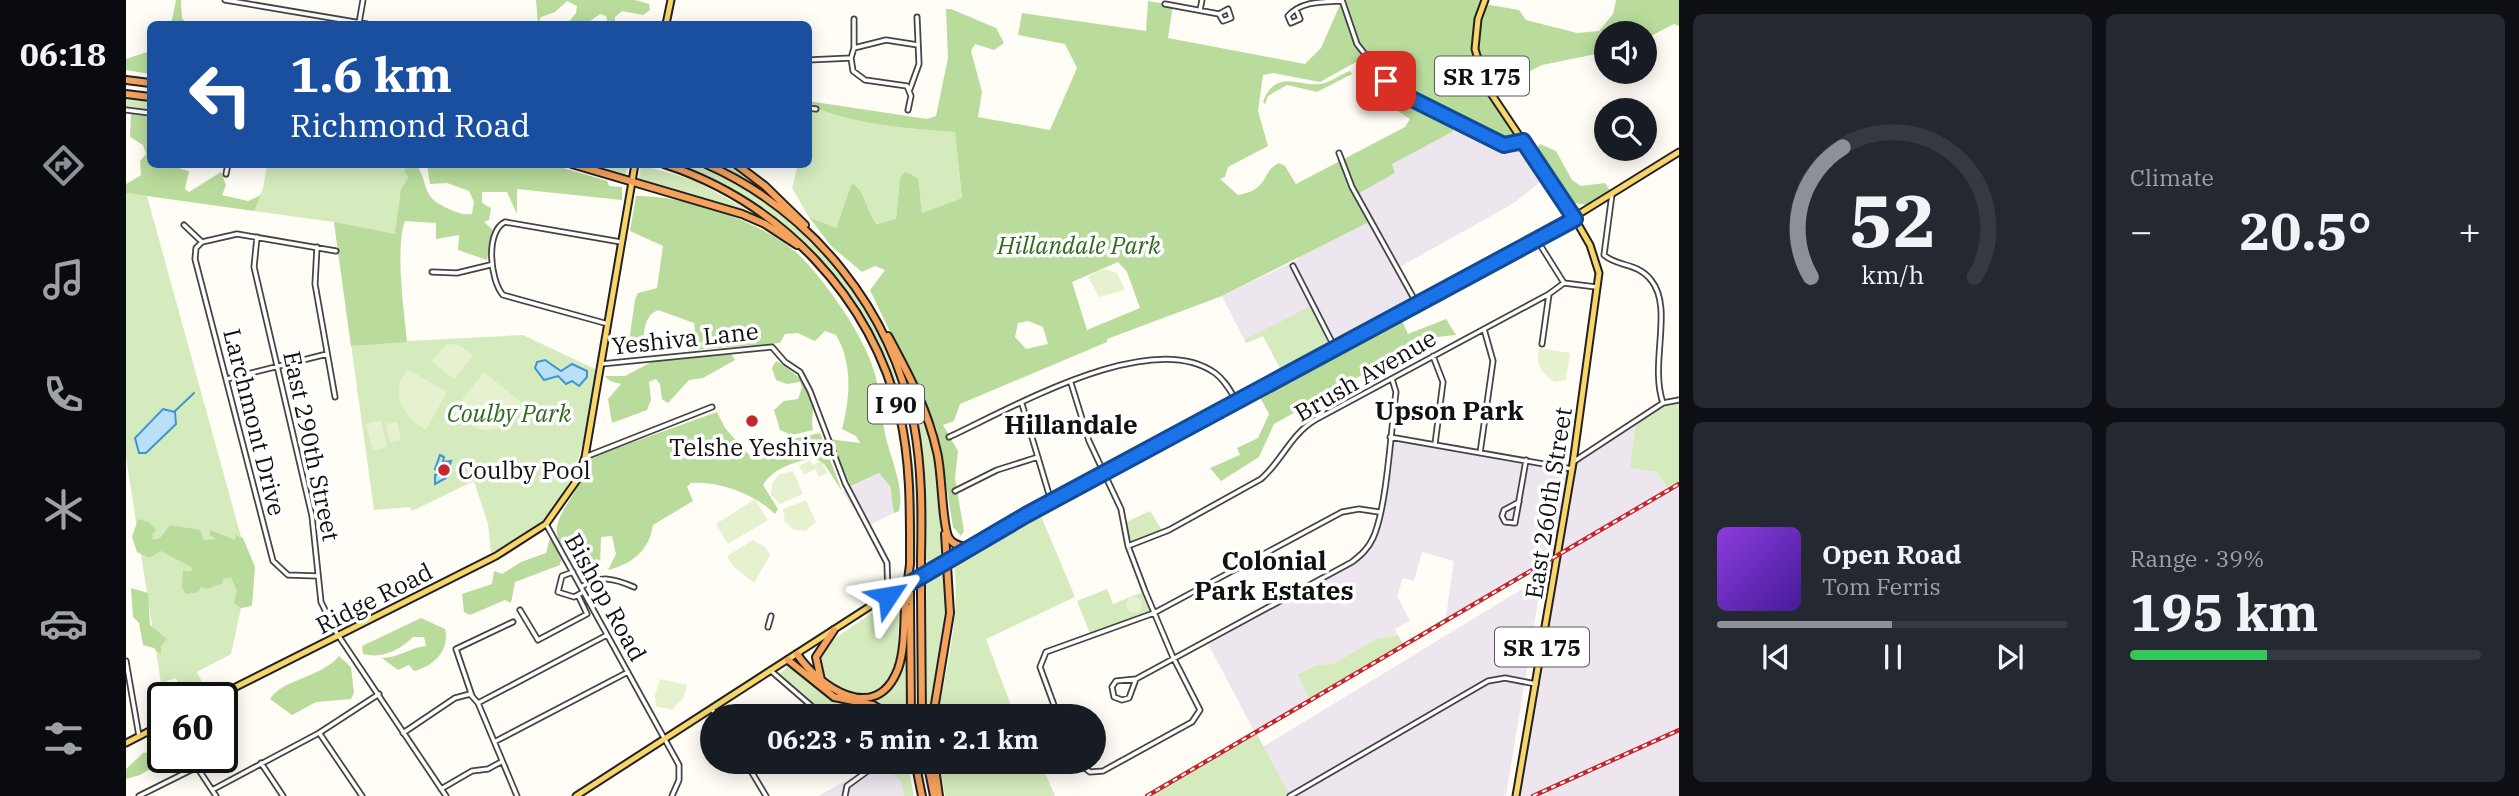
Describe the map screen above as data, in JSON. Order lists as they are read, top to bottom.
{
  "streets": {
    "highway": ["I 90"],
    "main road": [
      "SR 175",
      "East 260th Street",
      "Bishop Road",
      "Ridge Road"
    ],
    "street": [
      "Yeshiva Lane",
      "Brush Avenue",
      "Larchmont Drive",
      "East 290th Street"
    ]
  },
  "crossings": [
    ["SR 175", "East 260th Street"],
    ["Yeshiva Lane", "Bishop Road"],
    ["Larchmont Drive", "East 290th Street"],
    ["East 290th Street", "Ridge Road"],
    ["Bishop Road", "Ridge Road"]
  ],
  "districts": ["Upson Park", "Hillandale", "Colonial Park Estates"],
  "parks": ["Hillandale Park", "Coulby Park"],
  "places": ["Telshe Yeshiva", "Coulby Pool"],
  "page": {
    "tabs": "06:18",
    "tile": [
      "Climate",
      ["Range · 39%", "195 km"]
    ],
    "turn": ["1.6 km", "Richmond Road"],
    "heat": ["−", "20.5°", "+"],
    "song": ["Open Road", "Tom Ferris"],
    "limit": "60",
    "trip": "06:23 · 5 min · 2.1 km",
    "gauge": ["52", "km/h"]
  }
}
